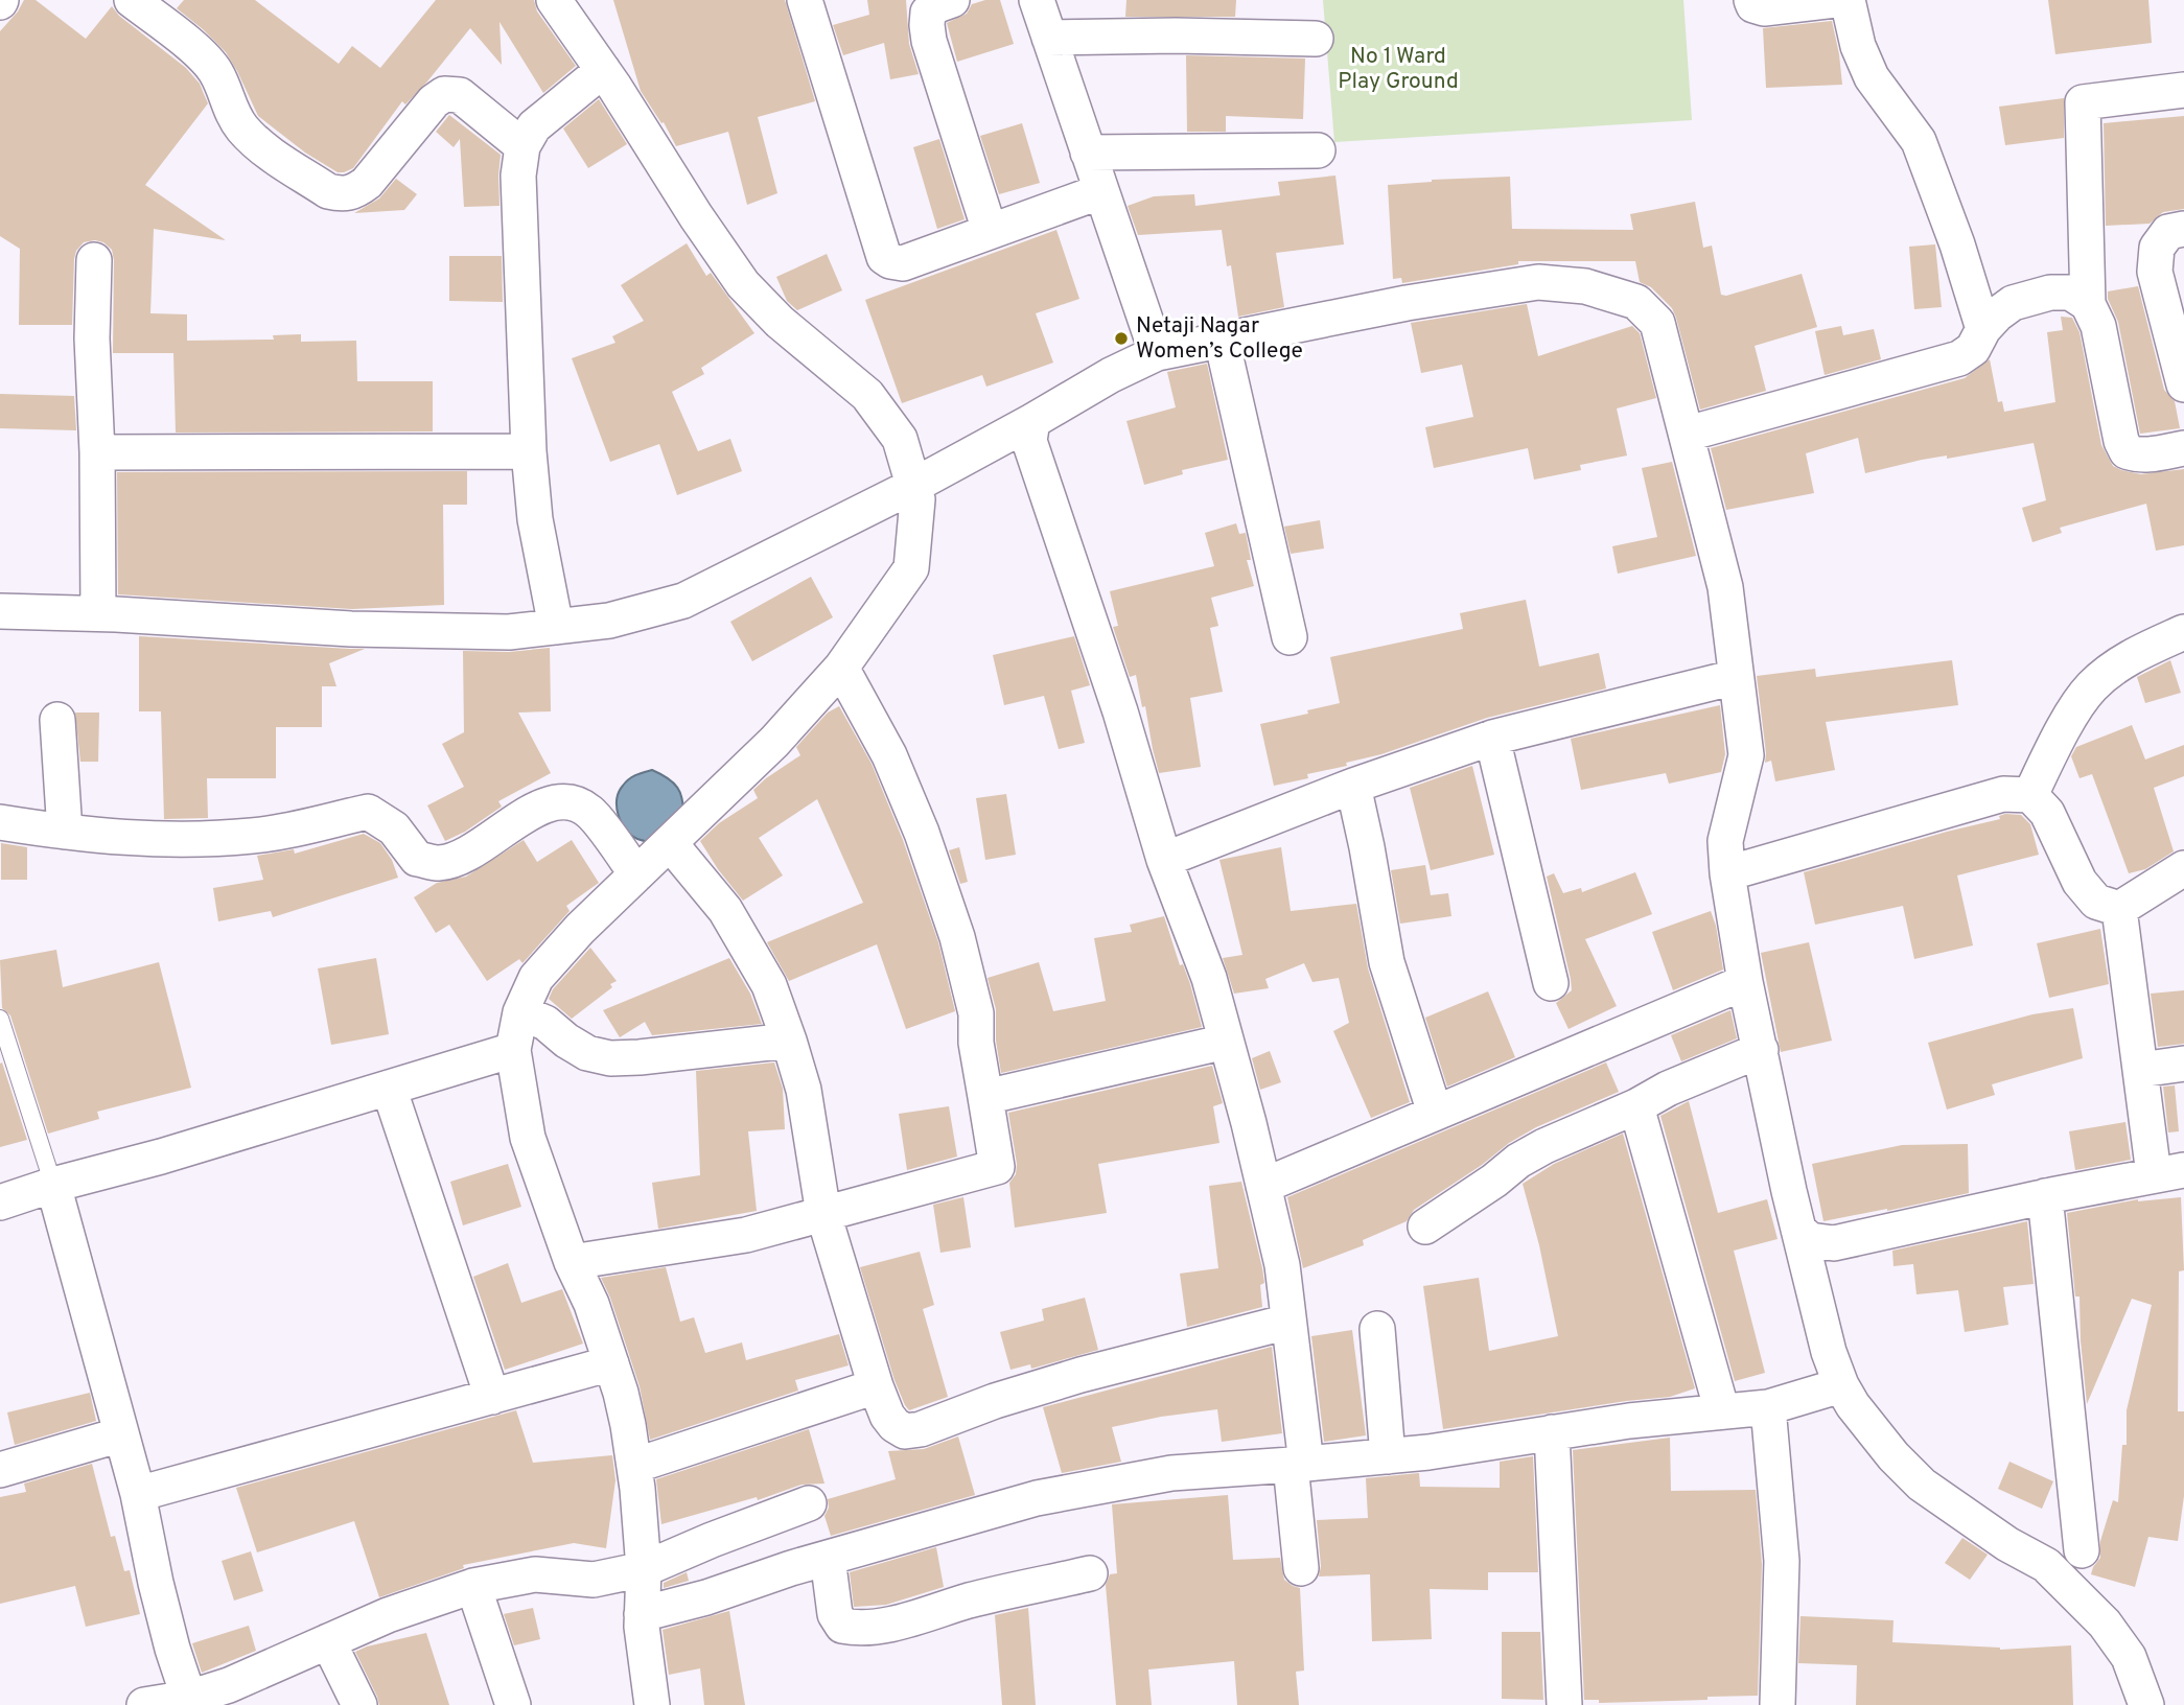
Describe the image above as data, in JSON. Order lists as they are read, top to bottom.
{
  "parks": ["No 1 Ward Play Ground"],
  "places": ["Netaji Nagar Women’s College"]
}
